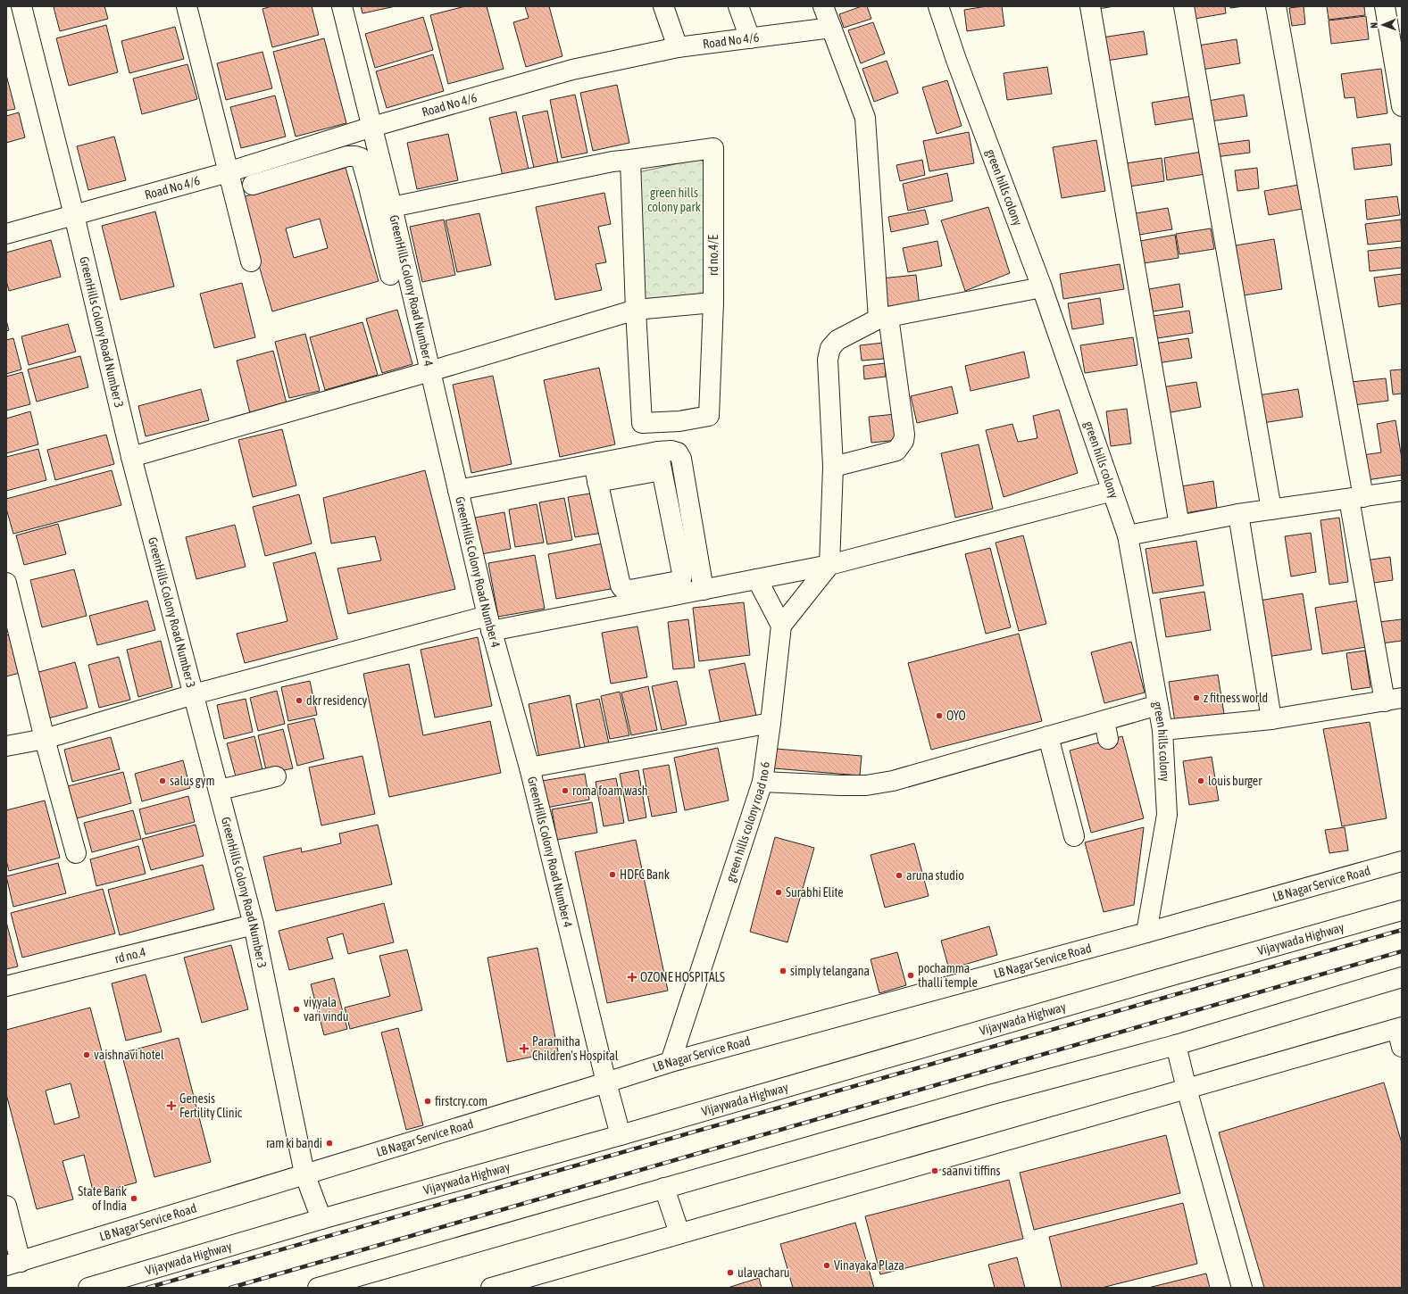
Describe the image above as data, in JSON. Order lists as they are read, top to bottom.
{
  "streets": {
    "main road": [
      "Road No 4/6",
      "green hills colony",
      "rd no.4/E",
      "GreenHills Colony Road Number 4",
      "GreenHills Colony Road Number 3",
      "green hills colony road no 6",
      "LB Nagar Service Road",
      "Vijaywada Highway",
      "rd no.4"
    ]
  },
  "crossings": [
    ["Road No 4/6", "GreenHills Colony Road Number 4"],
    ["Road No 4/6", "GreenHills Colony Road Number 3"],
    ["green hills colony", "LB Nagar Service Road"],
    ["GreenHills Colony Road Number 4", "LB Nagar Service Road"],
    ["GreenHills Colony Road Number 4", "Vijaywada Highway"],
    ["GreenHills Colony Road Number 3", "LB Nagar Service Road"],
    ["GreenHills Colony Road Number 3", "Vijaywada Highway"],
    ["GreenHills Colony Road Number 3", "rd no.4"],
    ["green hills colony road no 6", "LB Nagar Service Road"]
  ],
  "parks": ["green hills colony park"],
  "places": {
    "other": [
      "z fitness world",
      "dkr residency",
      "OYO",
      "salus gym",
      "louis burger",
      "roma foam wash",
      "HDFC Bank",
      "aruna studio",
      "Surabhi Elite",
      "simply telangana",
      "pochamma thalli temple",
      "viyyala vari vindu",
      "vaishnavi hotel",
      "firstcry.com",
      "ram ki bandi",
      "saanvi tiffins",
      "State Bank of India",
      "Vinayaka Plaza",
      "ulavacharu"
    ],
    "health": ["OZONE HOSPITALS", "Paramitha Children's Hospital", "Genesis Fertility Clinic"]
  },
  "north": "left"
}
